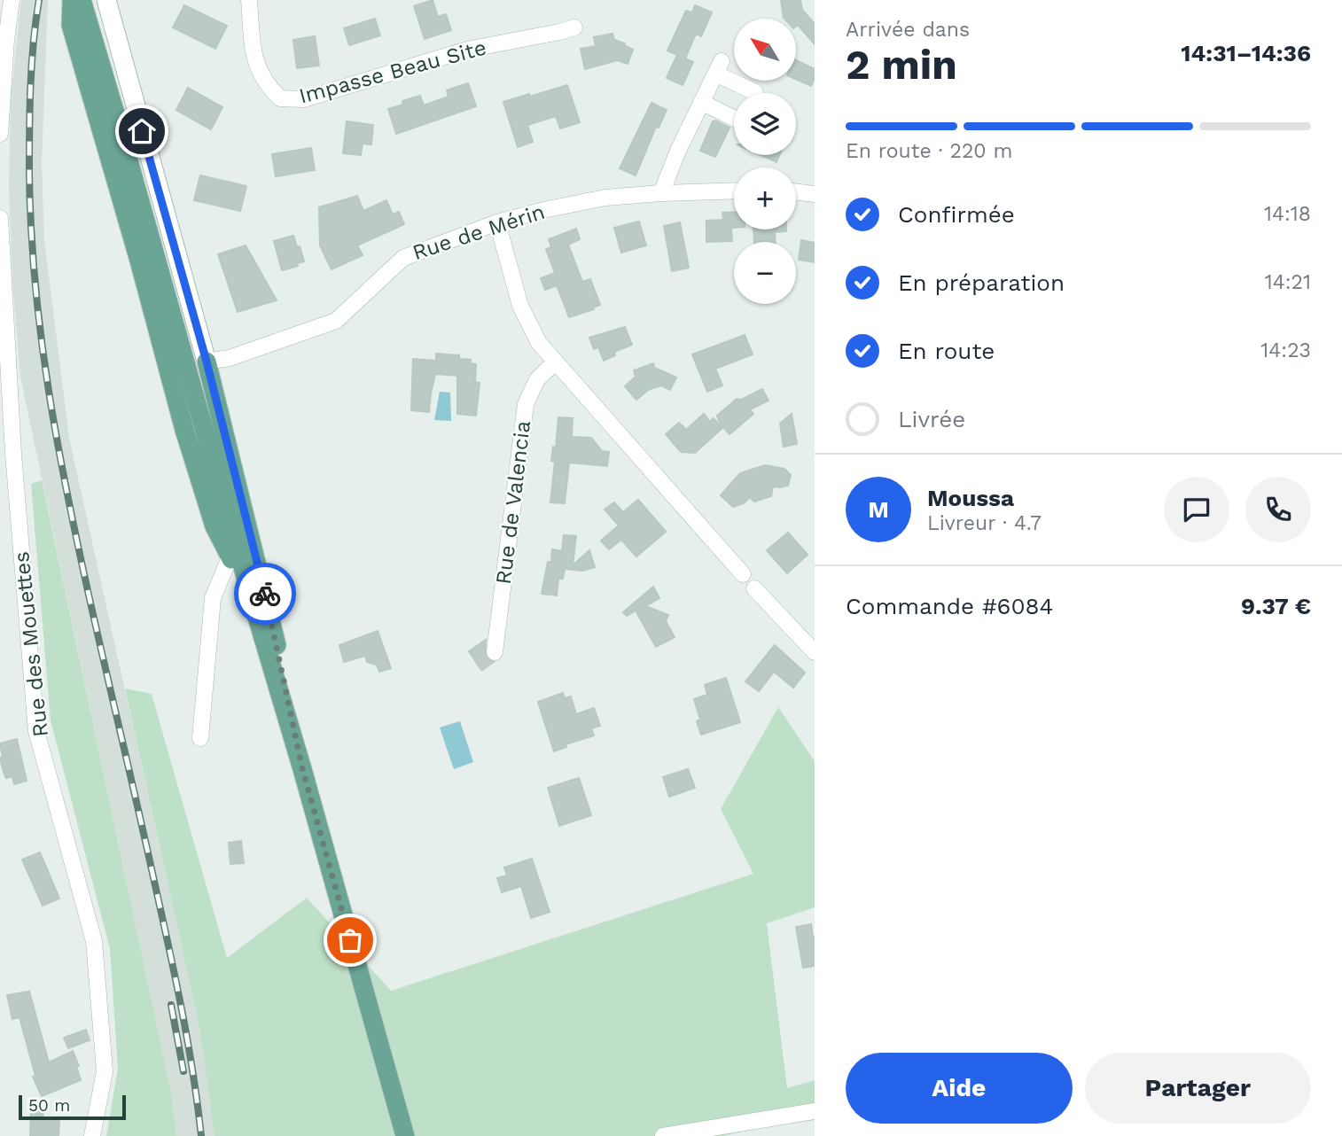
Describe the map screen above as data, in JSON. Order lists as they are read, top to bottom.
{
  "streets": {
    "street": [
      "Impasse Beau Site",
      "Rue de Mérin",
      "Rue de Valencia",
      "Rue des Mouettes"
    ]
  },
  "scale_bar": "50 m",
  "north": "top left",
  "page": {
    "heading": ["2 min", "Arrivée dans", "14:31–14:36"],
    "panel": [
      "Moussa",
      "Livreur · 4.7",
      "Commande #6084",
      "9.37 €"
    ],
    "map_buttons": ["+", "−"],
    "bar": "En route · 220 m",
    "list": [
      ["Confirmée", "14:18"],
      ["En préparation", "14:21"],
      ["En route", "14:23"],
      "Livrée"
    ],
    "round": "M",
    "buttons": ["Aide", "Partager"],
    "scale": "50 m"
  }
}
